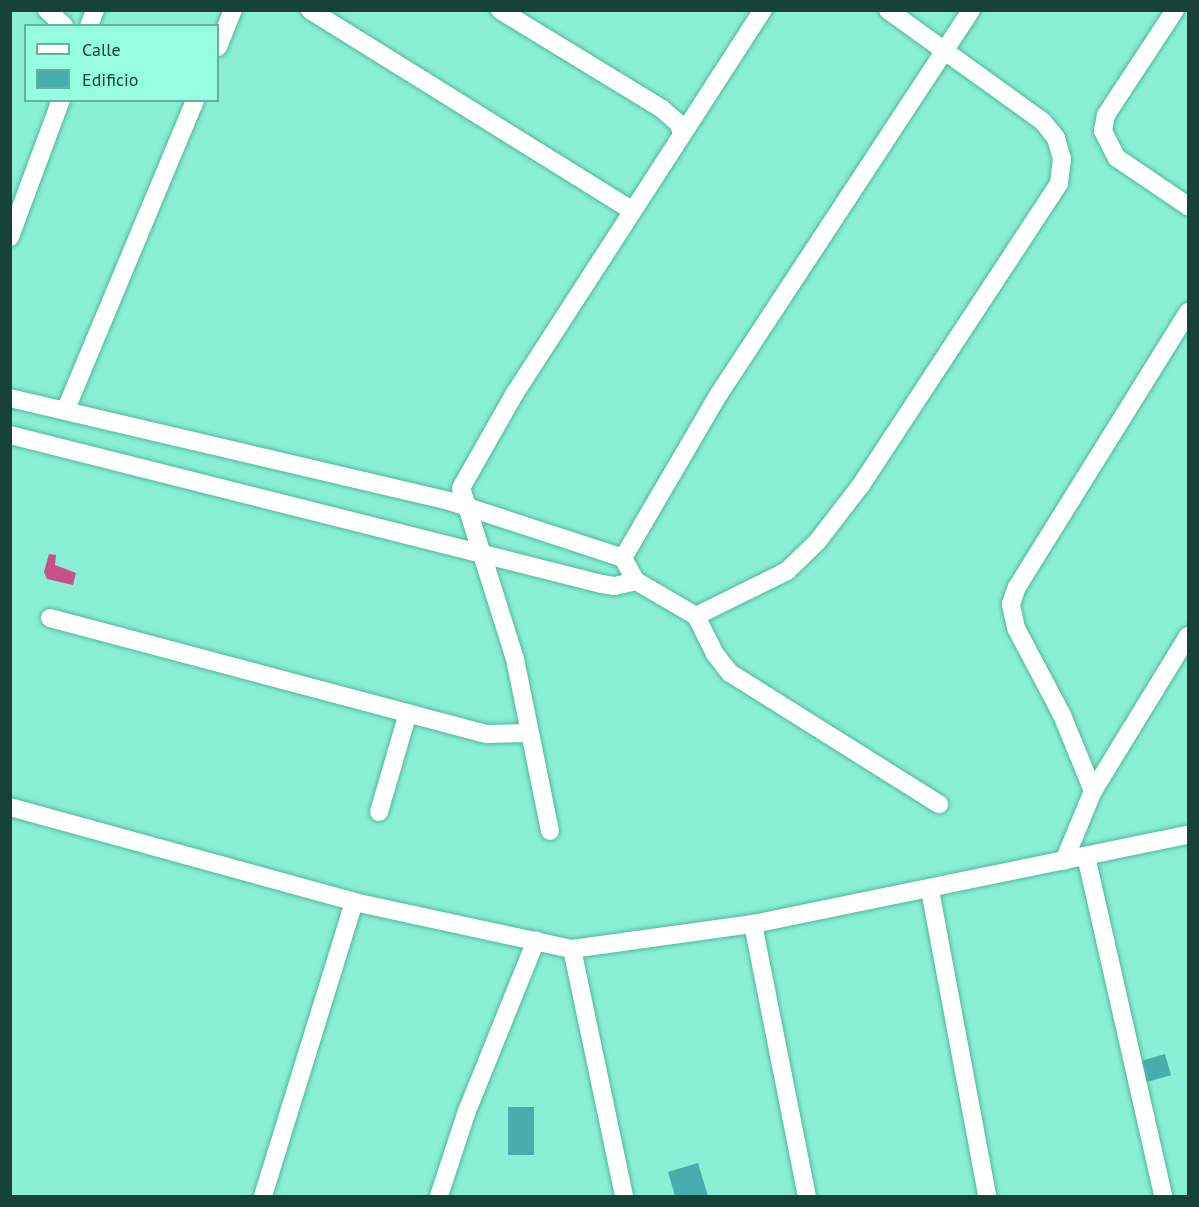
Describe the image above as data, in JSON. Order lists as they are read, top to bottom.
{
  "legend": ["Calle", "Edificio"]
}
